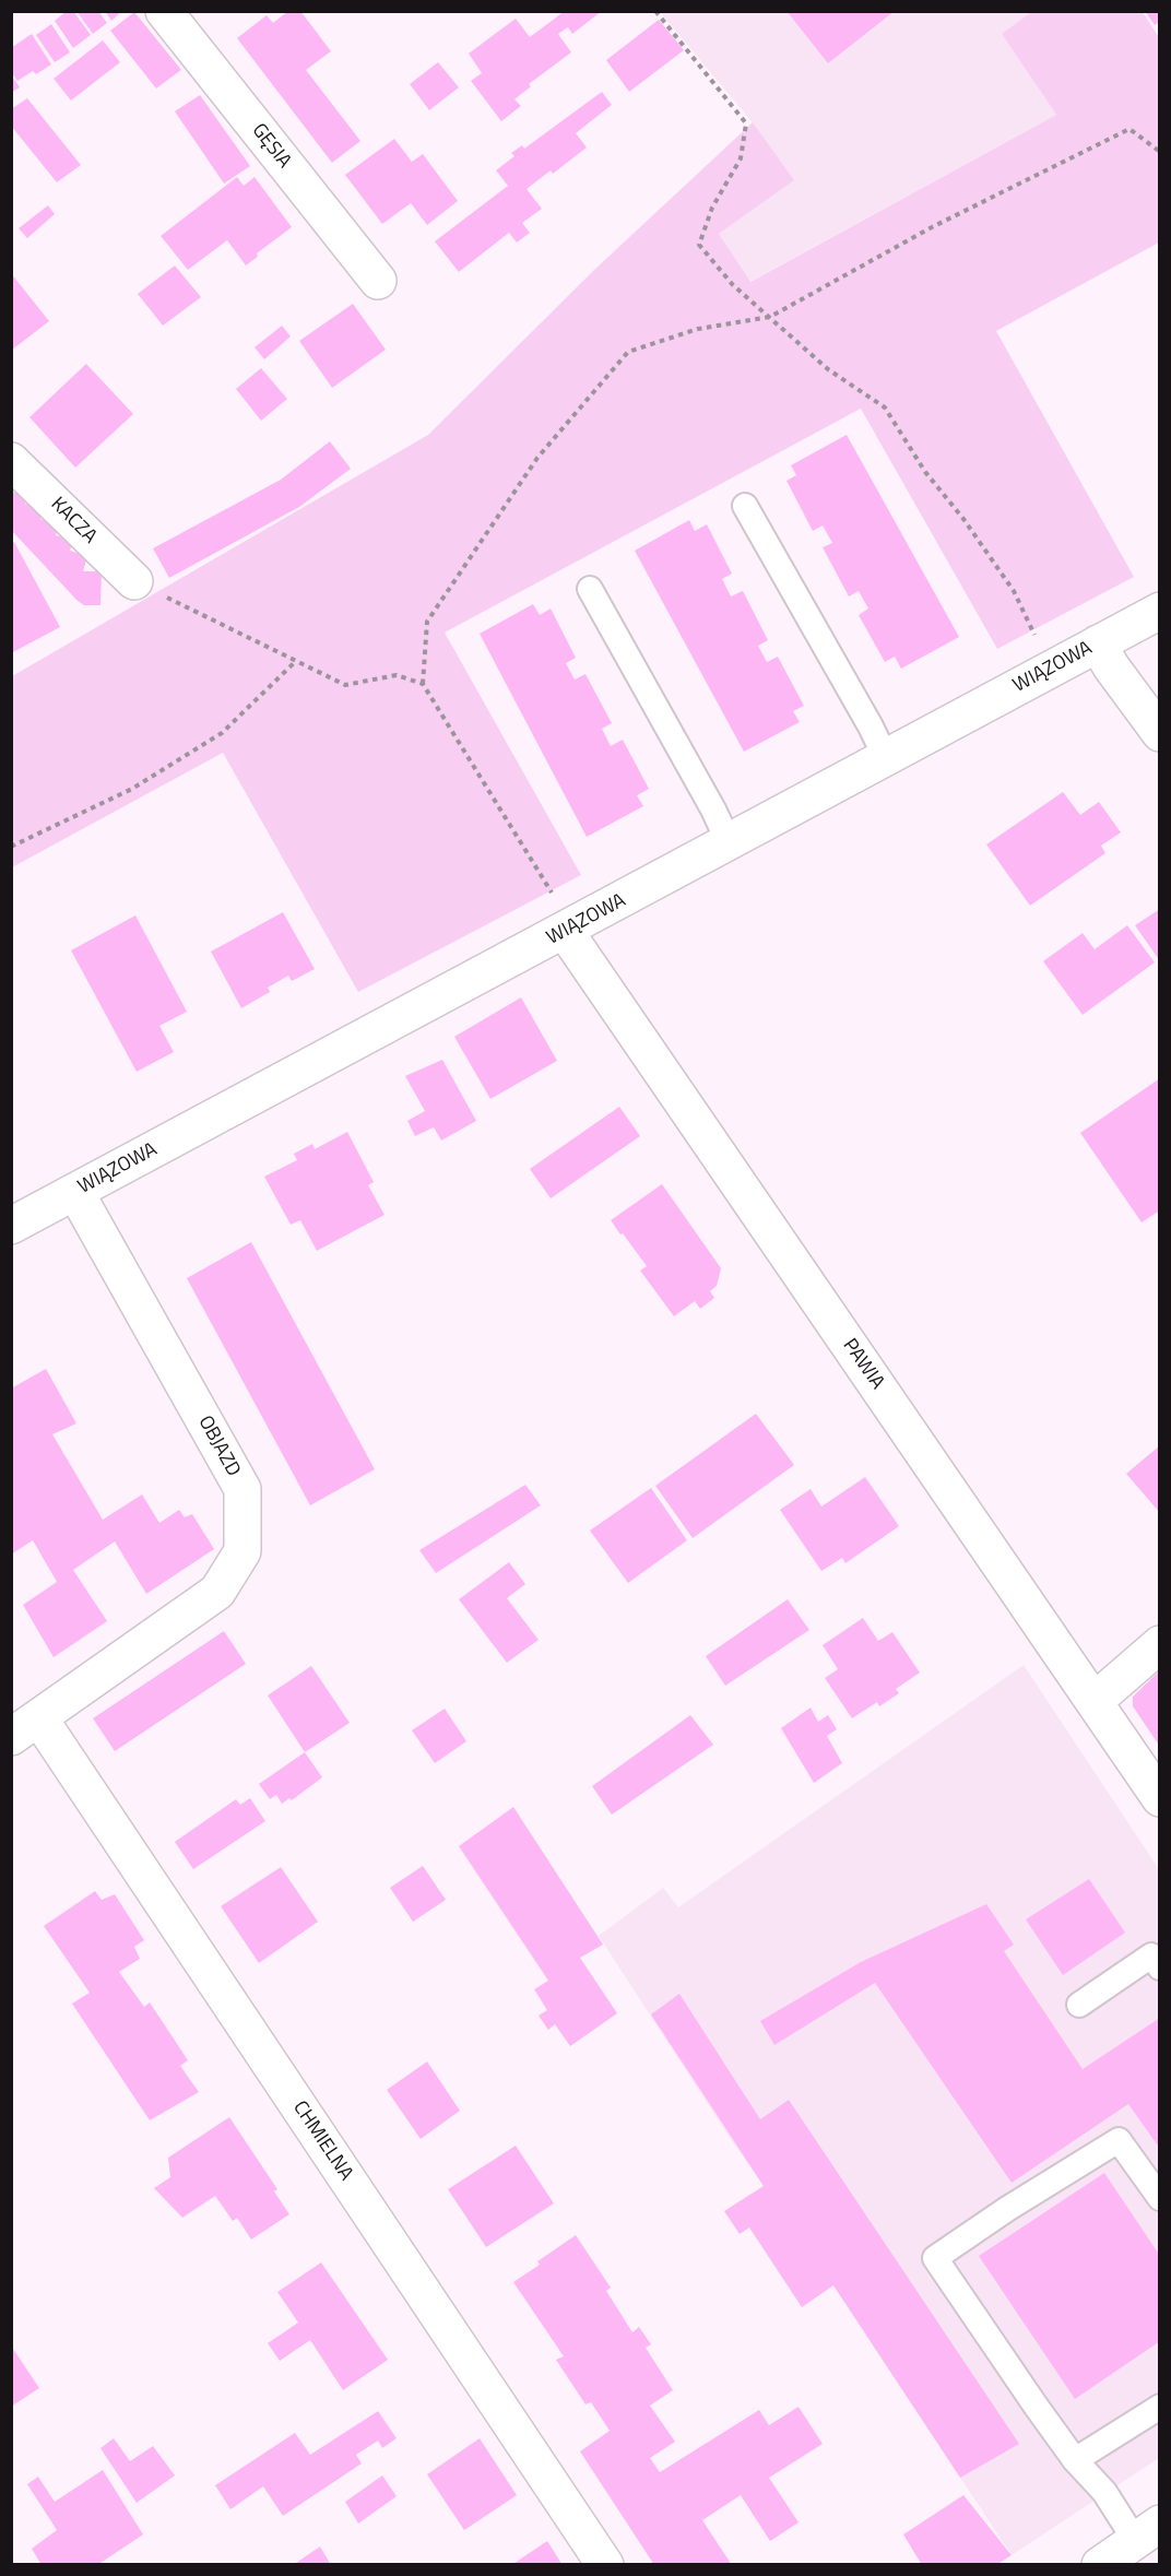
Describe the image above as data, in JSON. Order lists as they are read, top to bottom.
{
  "streets": {
    "street": [
      "GĘSIA",
      "KACZA",
      "WIĄZOWA",
      "PAWIA",
      "OBJAZD",
      "CHMIELNA"
    ]
  },
  "crossings": [
    ["WIĄZOWA", "PAWIA"],
    ["WIĄZOWA", "OBJAZD"],
    ["OBJAZD", "CHMIELNA"]
  ]
}
